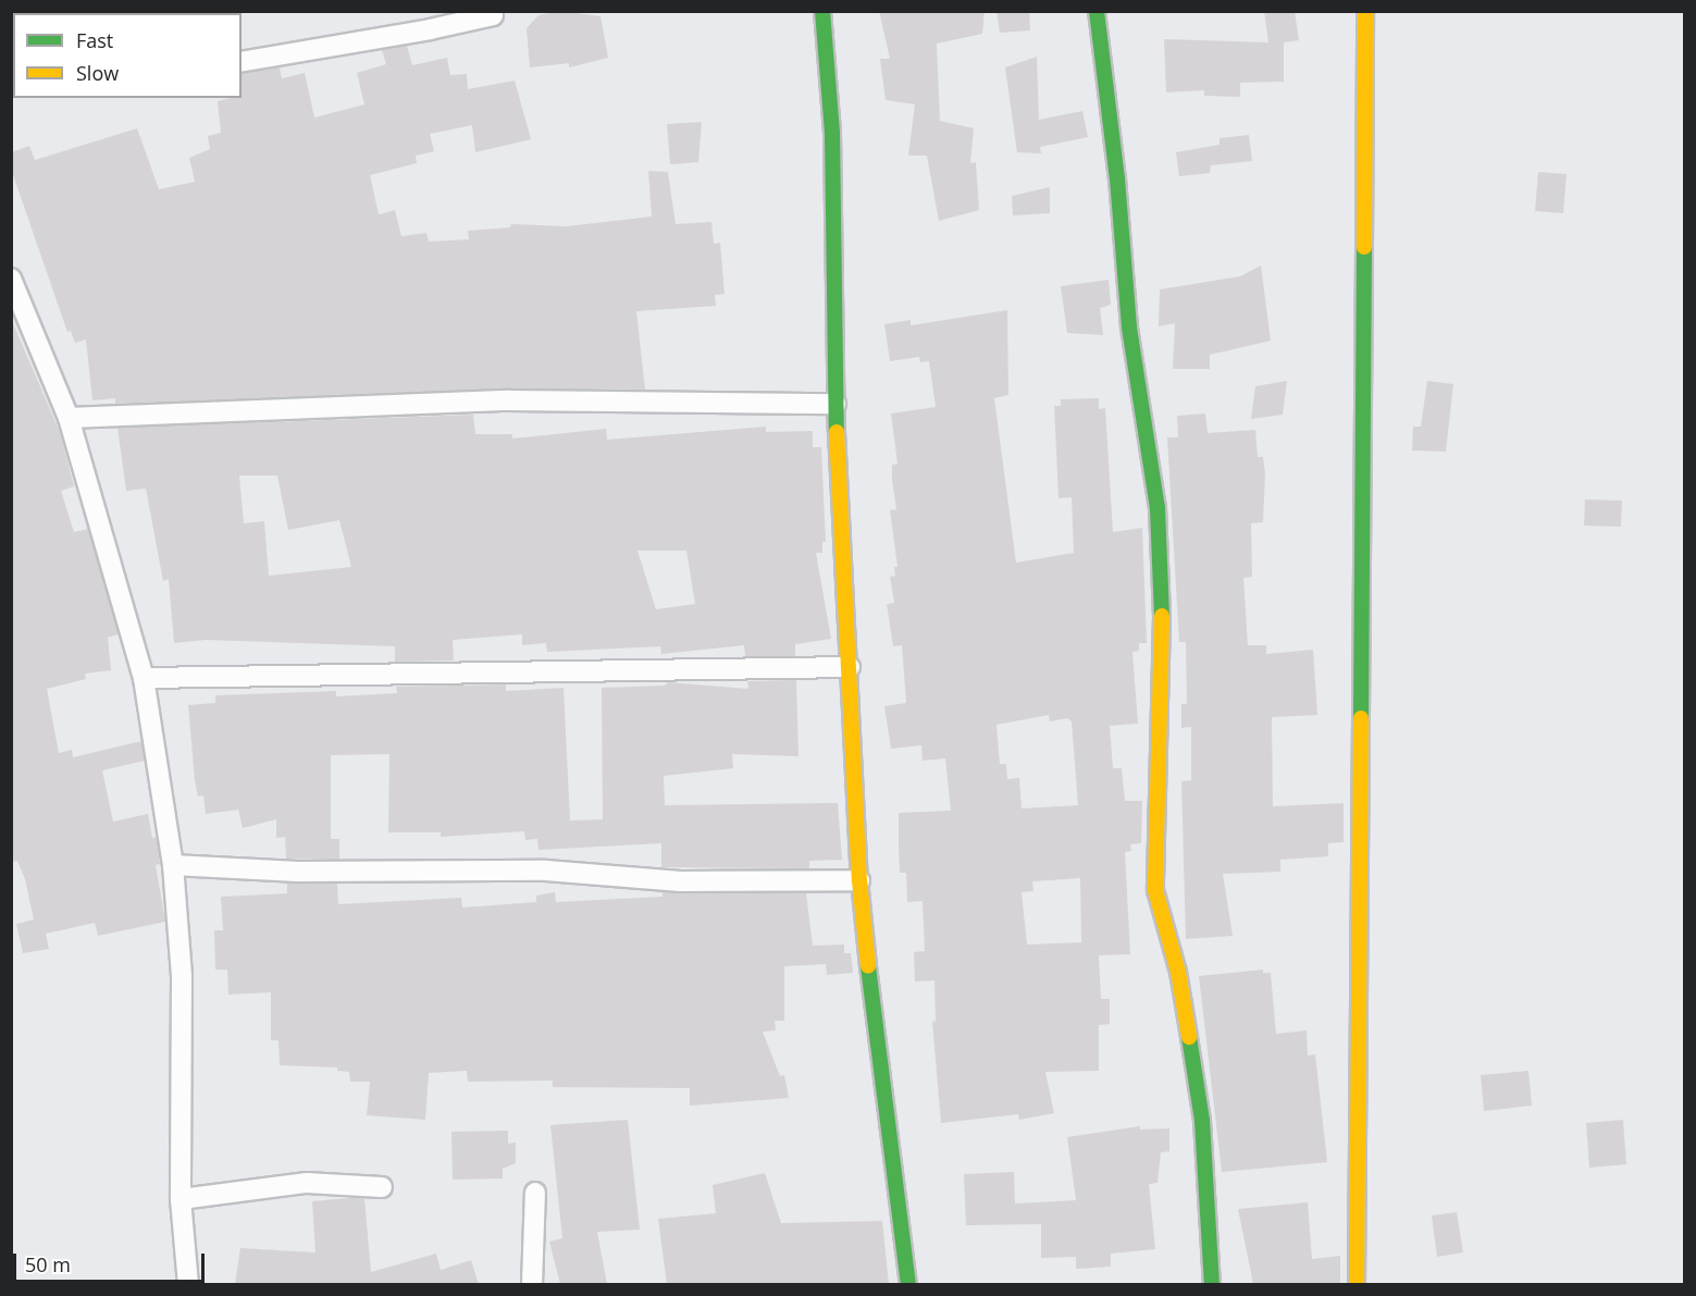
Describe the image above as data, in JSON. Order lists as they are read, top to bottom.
{
  "legend": ["Fast", "Slow"],
  "scale_bar": "50 m"
}
